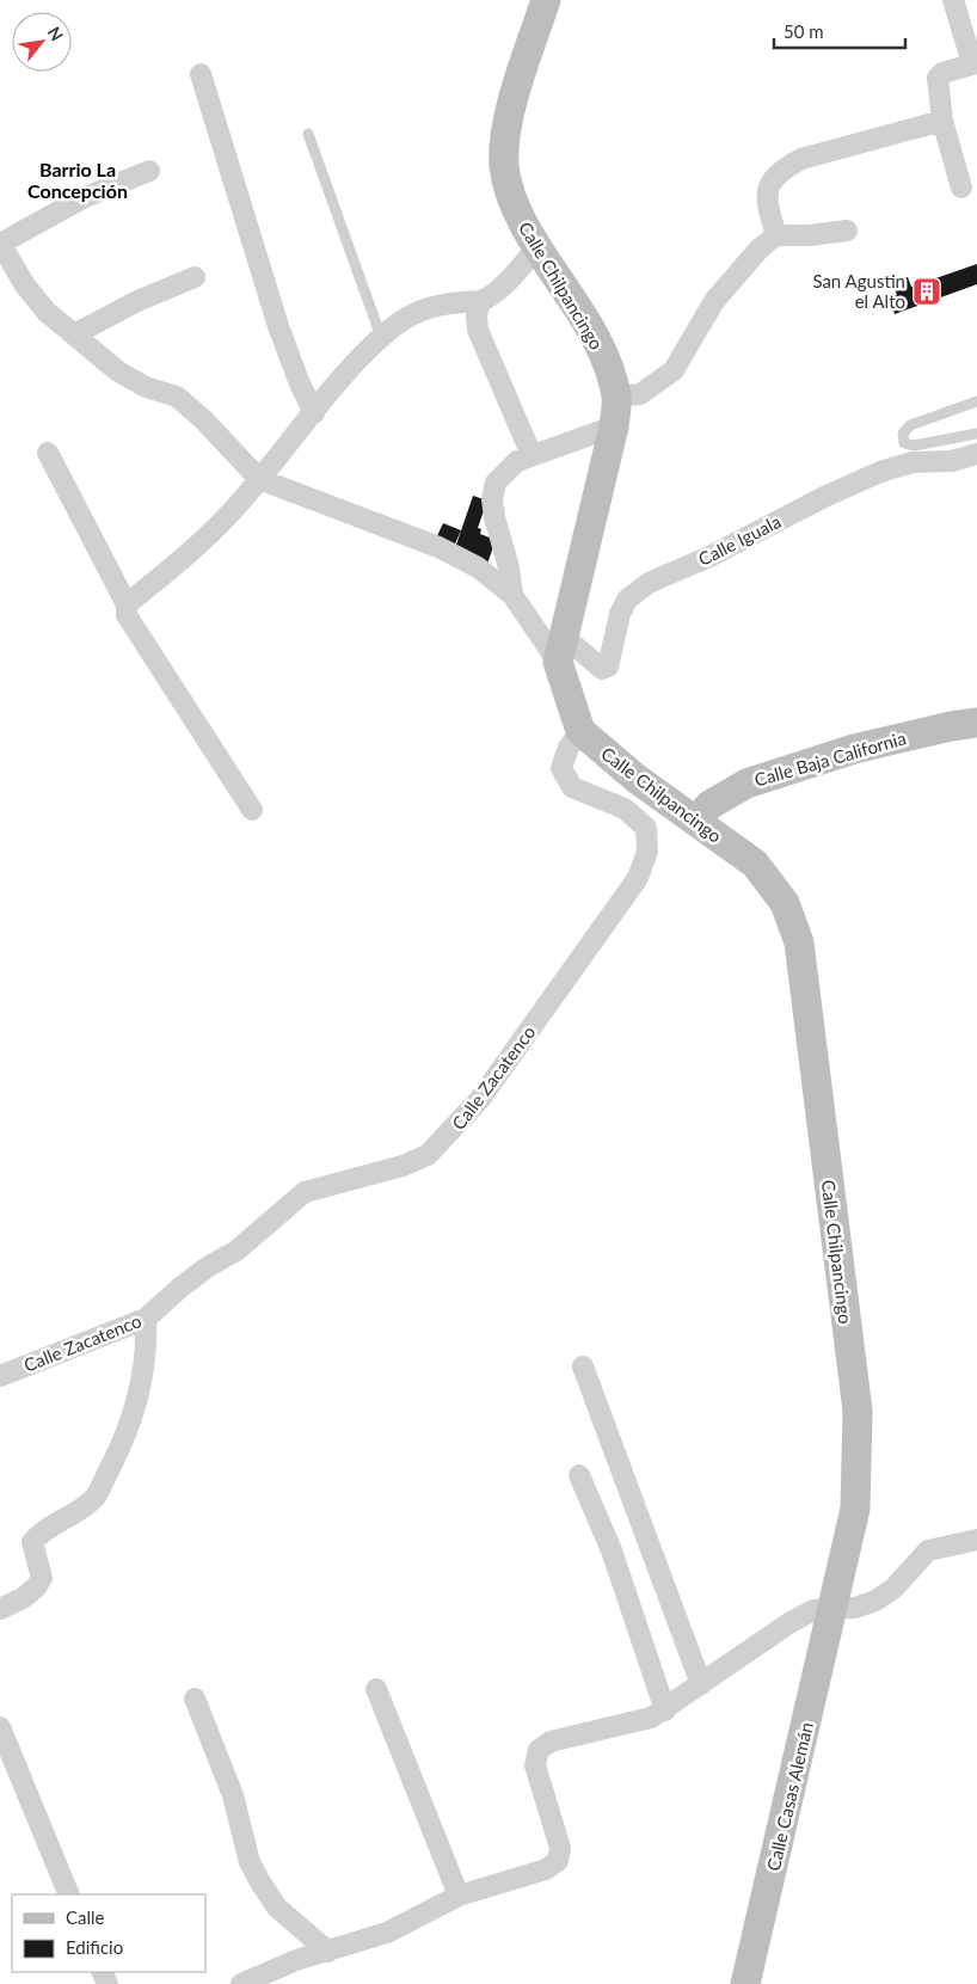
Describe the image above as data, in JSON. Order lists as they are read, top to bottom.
{
  "streets": {
    "street": [
      "Calle Chilpancingo",
      "Calle Iguala",
      "Calle Baja California",
      "Calle Zacatenco",
      "Calle Casas Alemán"
    ]
  },
  "crossings": [
    ["Calle Chilpancingo", "Calle Iguala"],
    ["Calle Chilpancingo", "Calle Baja California"],
    ["Calle Chilpancingo", "Calle Zacatenco"],
    ["Calle Chilpancingo", "Calle Casas Alemán"]
  ],
  "districts": ["Barrio La Concepción"],
  "places": {
    "building": ["San Agustin el Alto"]
  },
  "legend": ["Calle", "Edificio"],
  "scale_bar": "50 m",
  "north": "top right"
}
